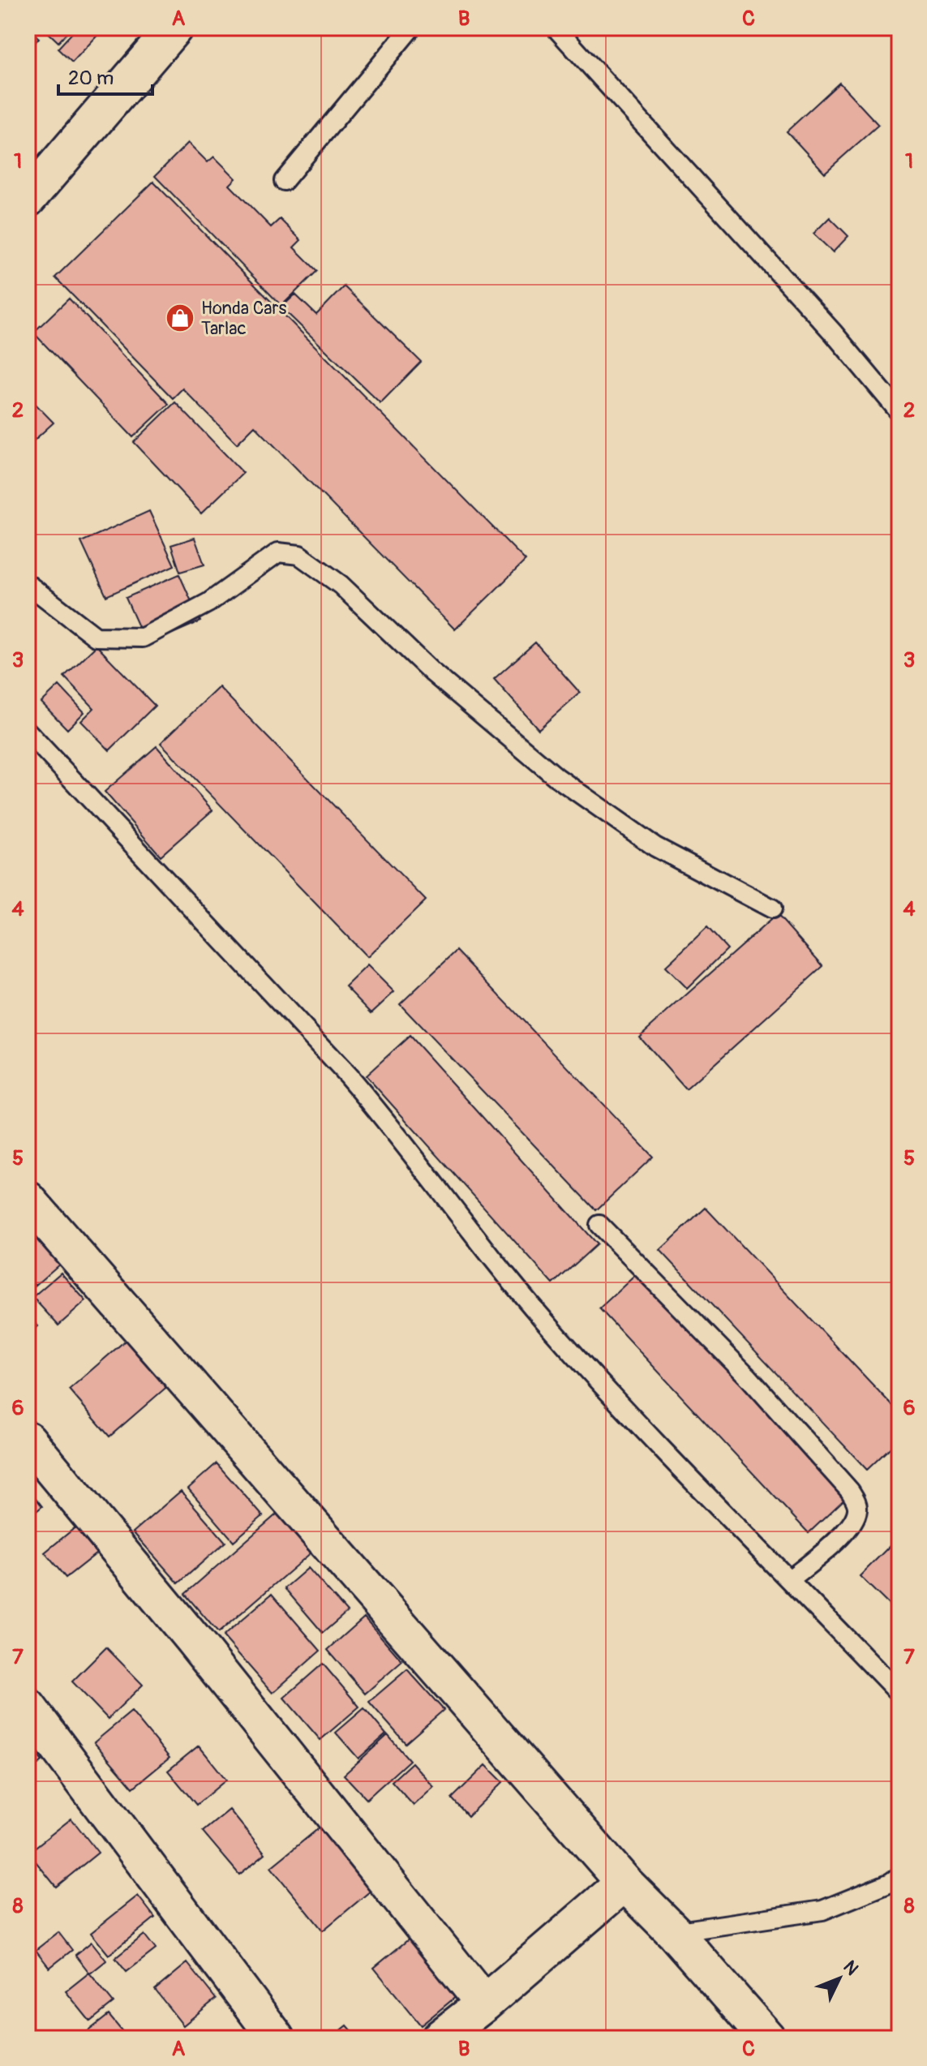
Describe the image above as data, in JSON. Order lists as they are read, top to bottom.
{
  "places": {
    "shop": ["Honda Cars Tarlac"]
  },
  "scale_bar": "20 m",
  "north": "top right",
  "grid": {
    "columns": ["A", "B", "C"],
    "rows": [
      "1",
      "2",
      "3",
      "4",
      "5",
      "6",
      "7",
      "8"
    ]
  }
}
